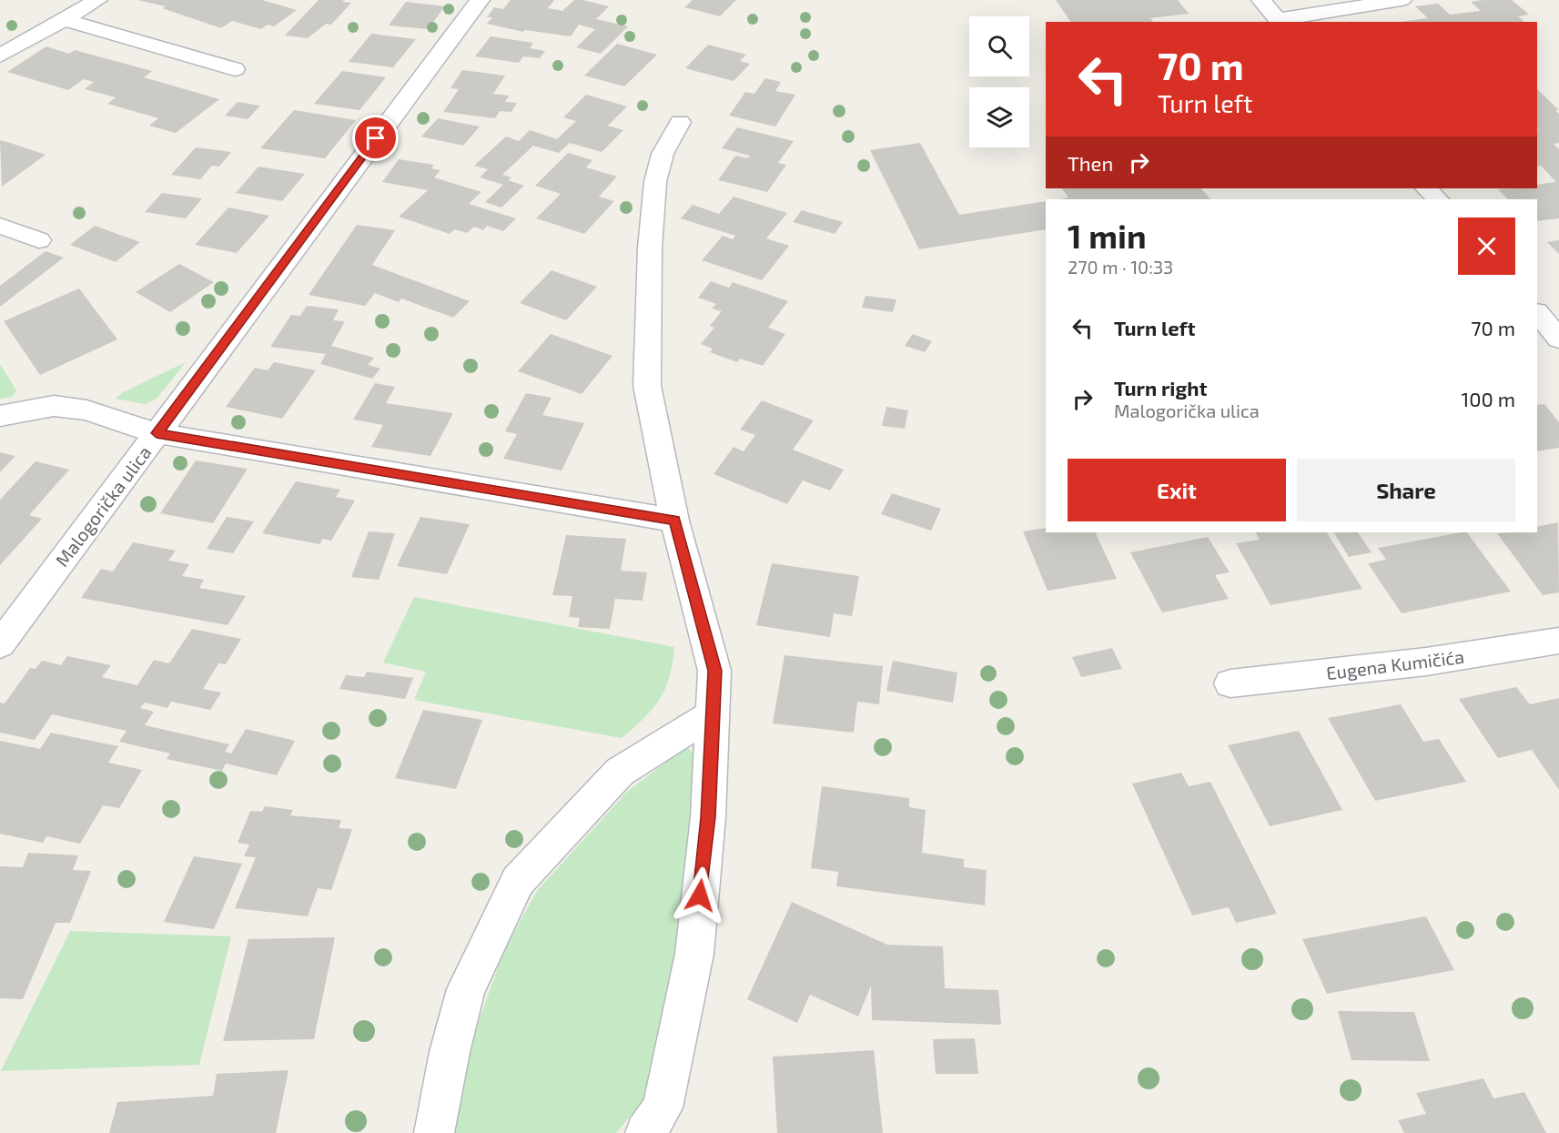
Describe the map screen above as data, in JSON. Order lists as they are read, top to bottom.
{
  "streets": {
    "street": ["Malogorička ulica", "Eugena Kumičića"]
  },
  "page": {
    "turn": ["70 m", "Turn left"],
    "then": "Then",
    "heading": ["1 min", "270 m · 10:33"],
    "list": [
      {
        "name": "Turn left",
        "value": "70 m"
      },
      {
        "name": "Turn right",
        "note": "Malogorička ulica",
        "value": "100 m"
      }
    ],
    "buttons": ["Exit", "Share"]
  }
}
